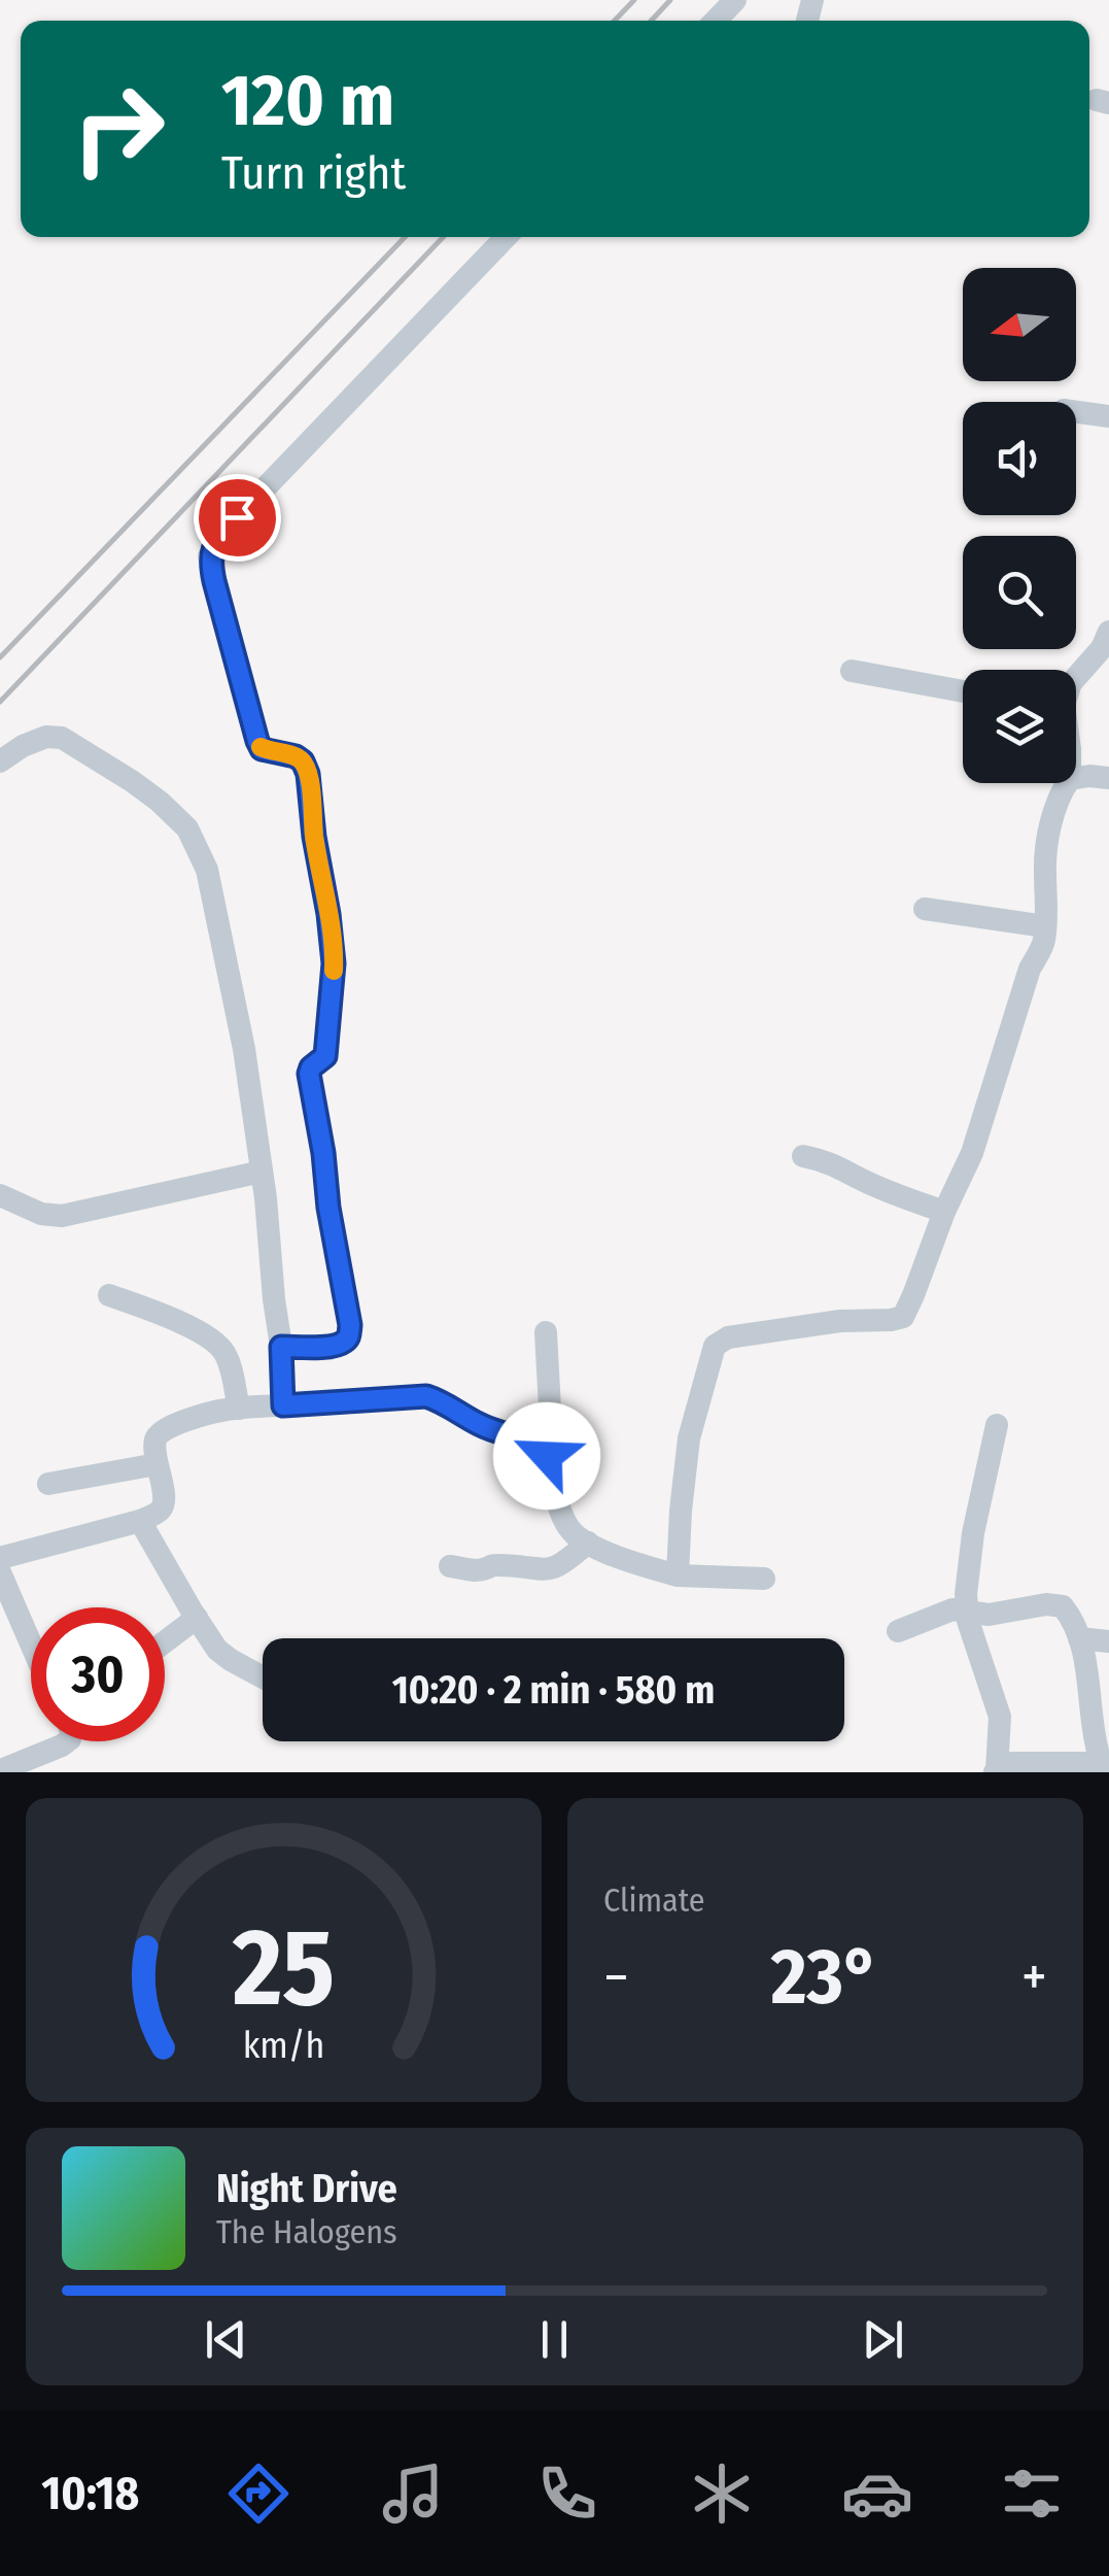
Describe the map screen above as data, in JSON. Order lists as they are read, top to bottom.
{
  "north": "left",
  "page": {
    "turn": ["120 m", "Turn right"],
    "limit": "30",
    "trip": "10:20 · 2 min · 580 m",
    "tile": "Climate",
    "heat": ["−", "23°", "+"],
    "song": ["Night Drive", "The Halogens"],
    "tabs": "10:18",
    "gauge": ["25", "km/h"]
  }
}
